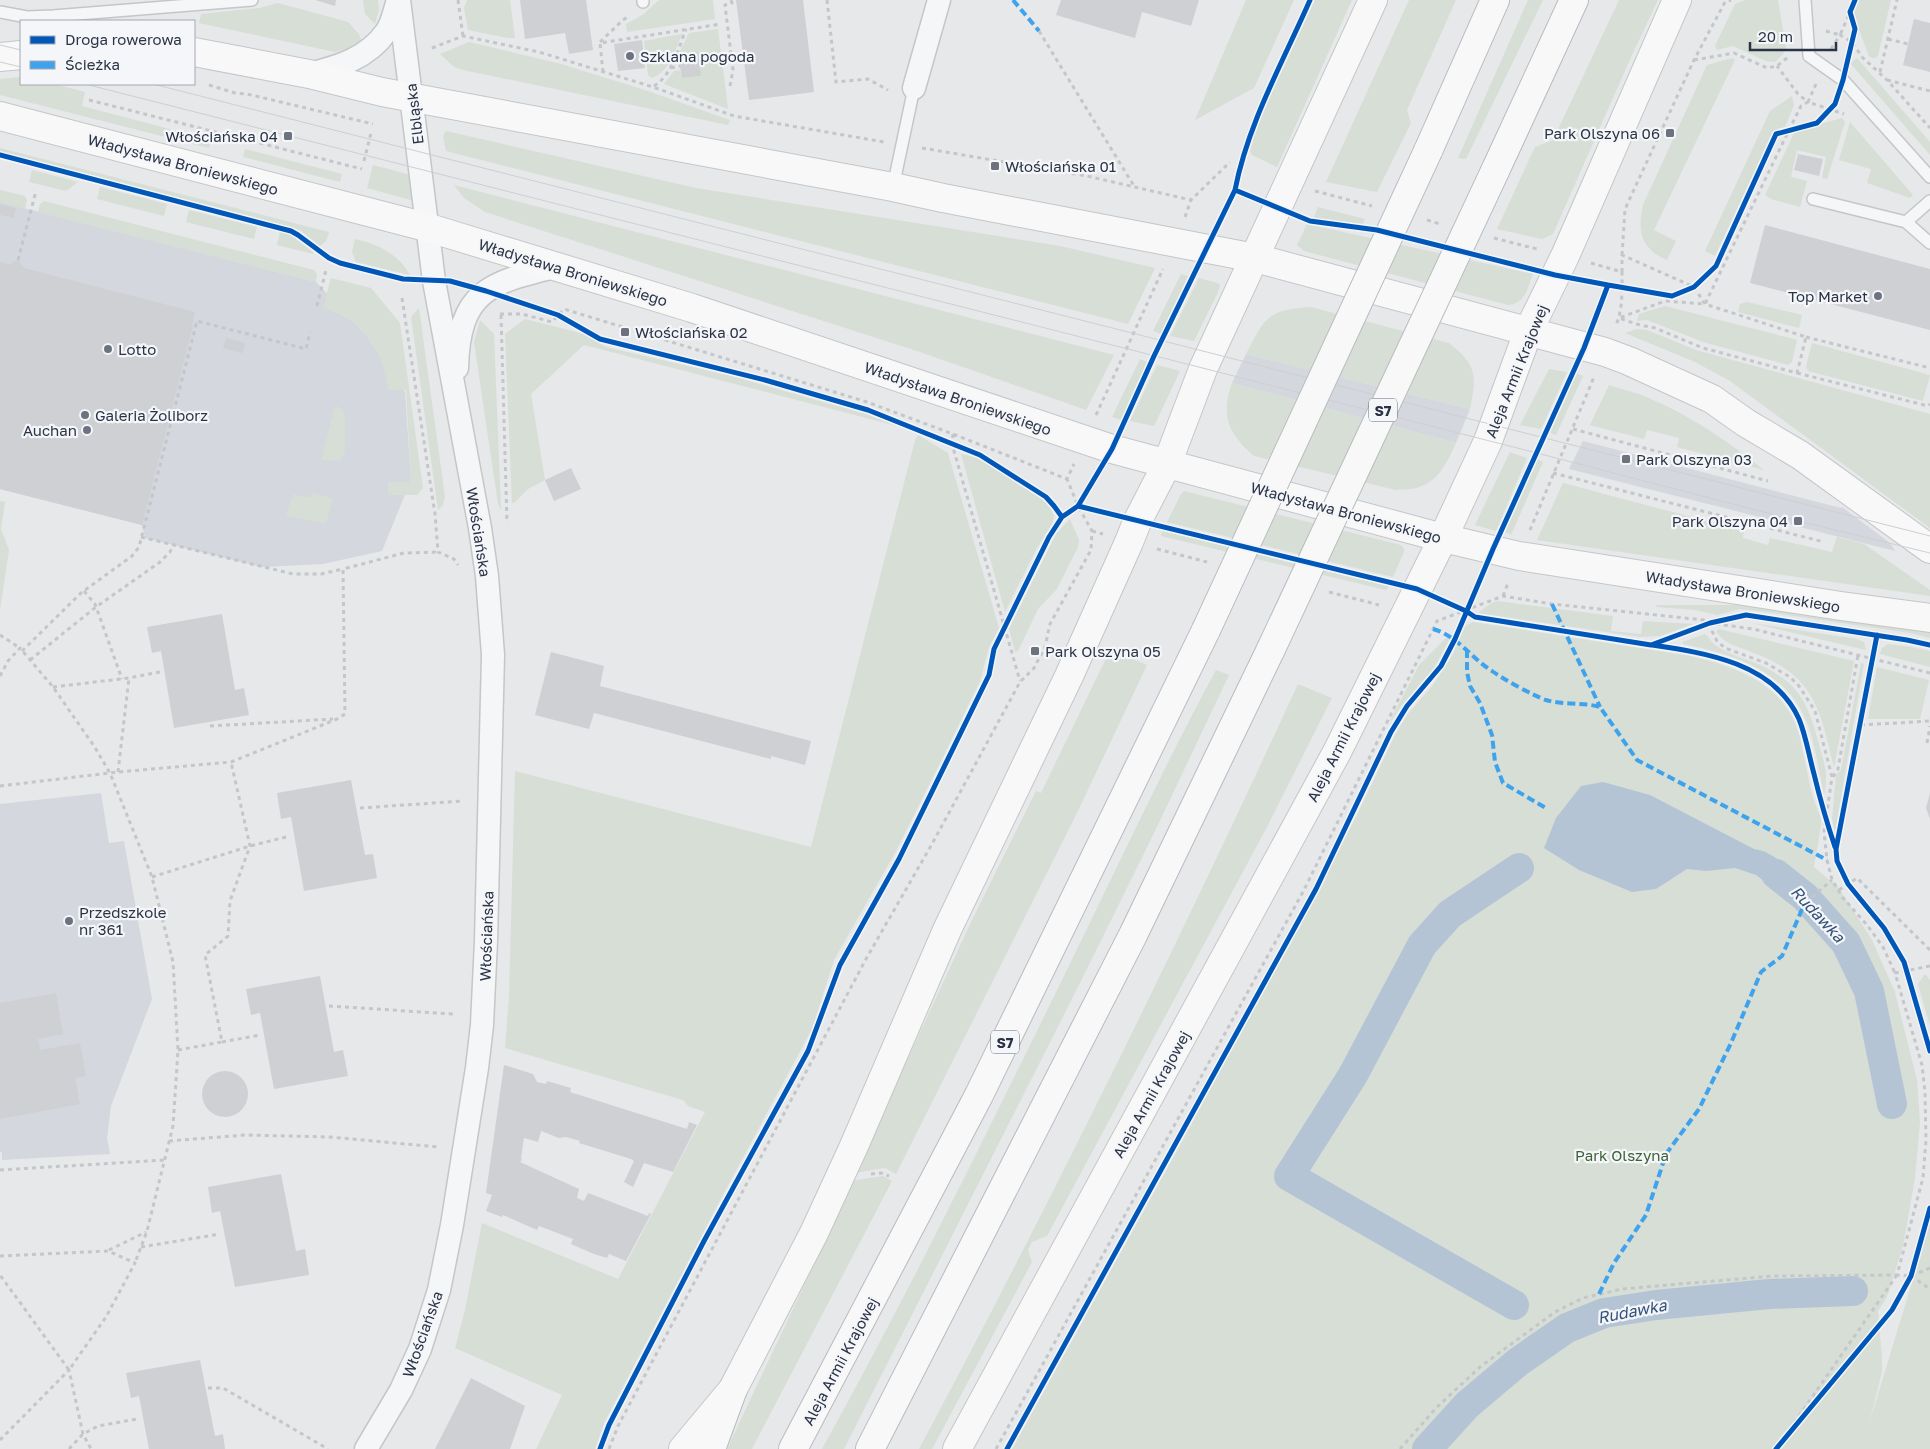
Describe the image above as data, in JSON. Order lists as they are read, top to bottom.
{
  "streets": {
    "main road": ["Władysława Broniewskiego", "Aleja Armii Krajowej", "S7"],
    "street": ["Elbląska", "Włościańska"]
  },
  "crossings": [
    ["Elbląska", "Władysława Broniewskiego"],
    ["Elbląska", "Włościańska"],
    ["Władysława Broniewskiego", "Aleja Armii Krajowej"],
    ["Władysława Broniewskiego", "Włościańska"]
  ],
  "water": ["Rudawka"],
  "parks": ["Park Olszyna"],
  "places": {
    "other": [
      "Szklana pogoda",
      "Top Market",
      "Lotto",
      "Galeria Żoliborz",
      "Auchan",
      "Przedszkole nr 361"
    ],
    "transit": [
      "Park Olszyna 06",
      "Włościańska 04",
      "Włościańska 01",
      "Włościańska 02",
      "Park Olszyna 03",
      "Park Olszyna 04",
      "Park Olszyna 05"
    ]
  },
  "legend": ["Droga rowerowa", "Ścieżka"],
  "scale_bar": "20 m"
}
